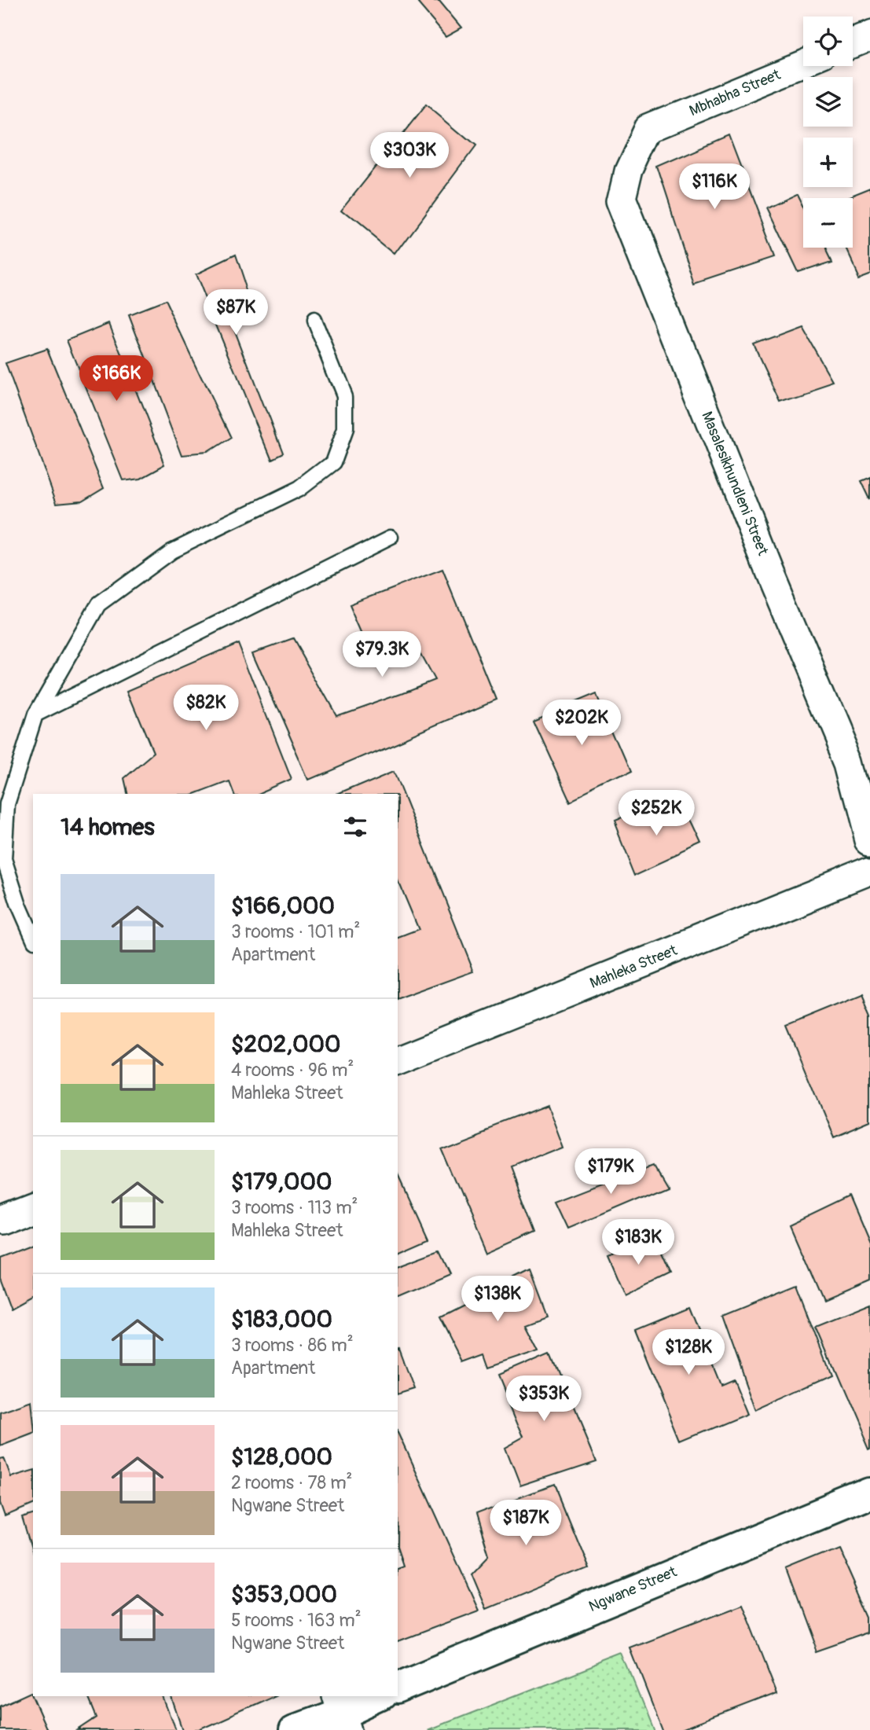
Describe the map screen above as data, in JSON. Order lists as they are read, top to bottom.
{
  "streets": {
    "main road": ["Ngwane Street"],
    "street": ["Mbhabha Street", "Masalesikhundleni Street", "Mahleka Street"]
  },
  "crossings": [
    ["Mbhabha Street", "Masalesikhundleni Street"]
  ],
  "page": {
    "map_buttons": ["+", "−"],
    "price": [
      "$303K",
      "$116K",
      "$87K",
      "$166K",
      "$79.3K",
      "$82K",
      "$202K",
      "$252K",
      "$179K",
      "$183K",
      "$138K",
      "$128K",
      "$353K",
      "$187K"
    ],
    "heading": "14 homes",
    "list": [
      {
        "name": "$166,000",
        "note": "3 rooms · 101 m² · Apartment"
      },
      {
        "name": "$202,000",
        "note": "4 rooms · 96 m² · Mahleka Street"
      },
      {
        "name": "$179,000",
        "note": "3 rooms · 113 m² · Mahleka Street"
      },
      {
        "name": "$183,000",
        "note": "3 rooms · 86 m² · Apartment"
      },
      {
        "name": "$128,000",
        "note": "2 rooms · 78 m² · Ngwane Street"
      },
      {
        "name": "$353,000",
        "note": "5 rooms · 163 m² · Ngwane Street"
      }
    ]
  }
}
